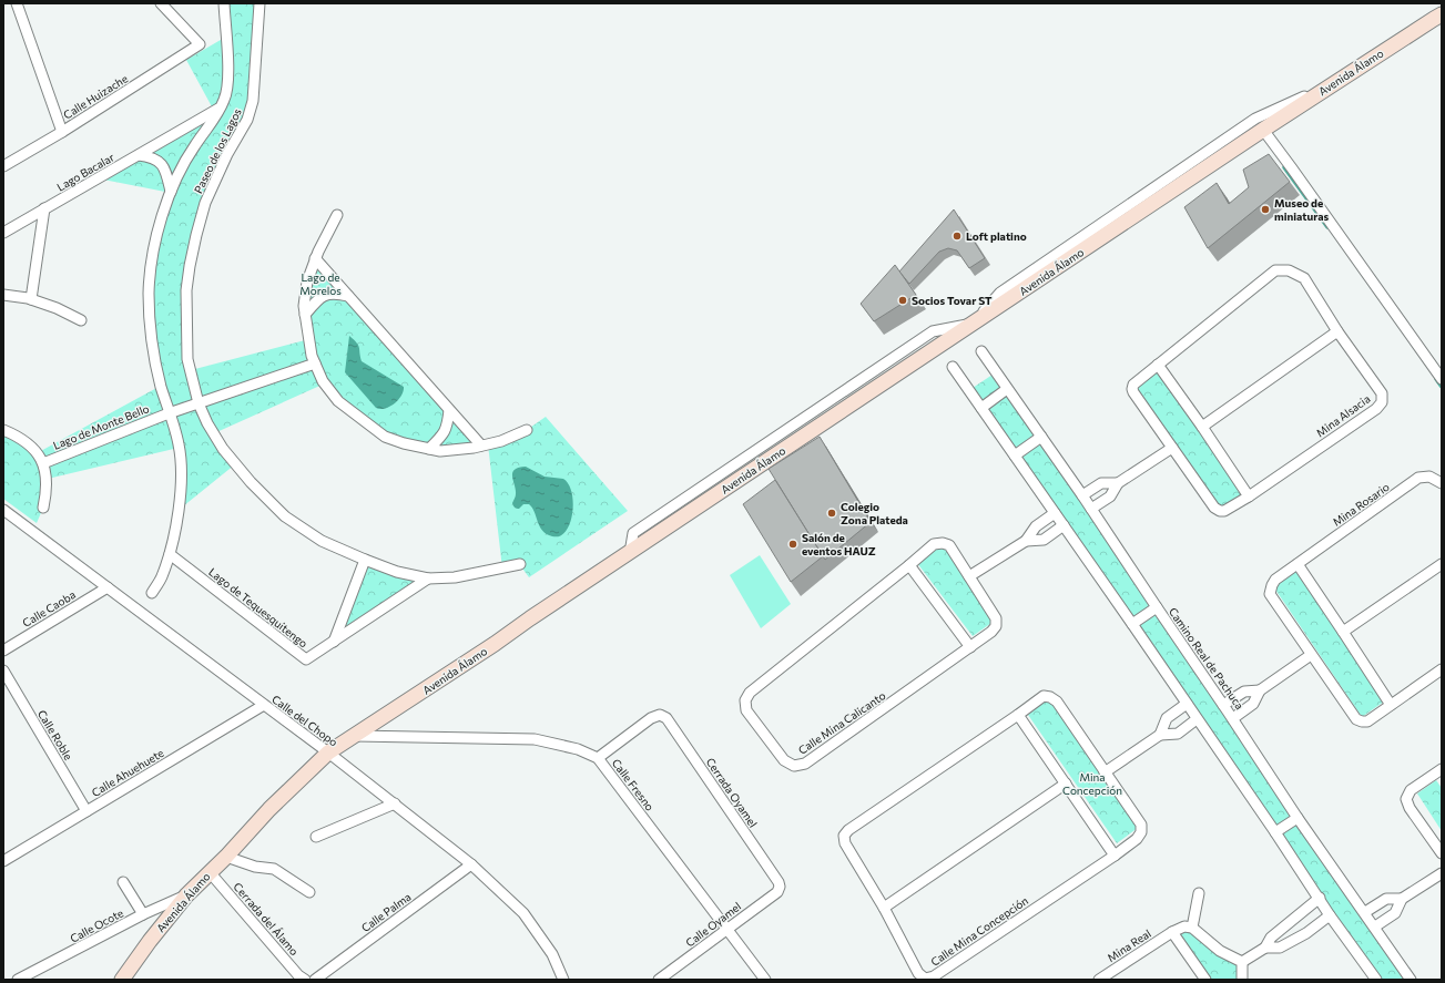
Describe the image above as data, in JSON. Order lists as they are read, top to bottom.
{
  "streets": {
    "street": [
      "Avenida Álamo",
      "Calle Huizache",
      "Paseo de los Lagos",
      "Lago Bacalar",
      "Mina Alsacia",
      "Lago de Monte Bello",
      "Mina Rosario",
      "Lago de Tequesquitengo",
      "Calle Caoba",
      "Camino Real de Pachuca",
      "Calle del Chopo",
      "Calle Mina Calicanto",
      "Calle Roble",
      "Calle Ahuehuete",
      "Calle Fresno",
      "Cerrada Oyamel",
      "Calle Palma",
      "Cerrada del Álamo",
      "Calle Oyamel",
      "Calle Ocote",
      "Calle Mina Concepción",
      "Mina Real"
    ]
  },
  "crossings": [
    ["Avenida Álamo", "Calle del Chopo"],
    ["Avenida Álamo", "Calle Fresno"],
    ["Avenida Álamo", "Cerrada del Álamo"],
    ["Avenida Álamo", "Calle Ocote"],
    ["Paseo de los Lagos", "Lago Bacalar"],
    ["Paseo de los Lagos", "Lago de Monte Bello"],
    ["Calle Caoba", "Calle del Chopo"],
    ["Calle del Chopo", "Calle Ahuehuete"],
    ["Calle del Chopo", "Calle Palma"],
    ["Calle Roble", "Calle Ahuehuete"],
    ["Calle Fresno", "Cerrada Oyamel"],
    ["Calle Fresno", "Calle Oyamel"],
    ["Cerrada Oyamel", "Calle Oyamel"]
  ],
  "parks": ["Lago de Morelos", "Mina Concepción"],
  "places": [
    "Museo de miniaturas",
    "Loft platino",
    "Socios Tovar ST",
    "Colegio Zona Plateda",
    "Salón de eventos HAUZ"
  ]
}
